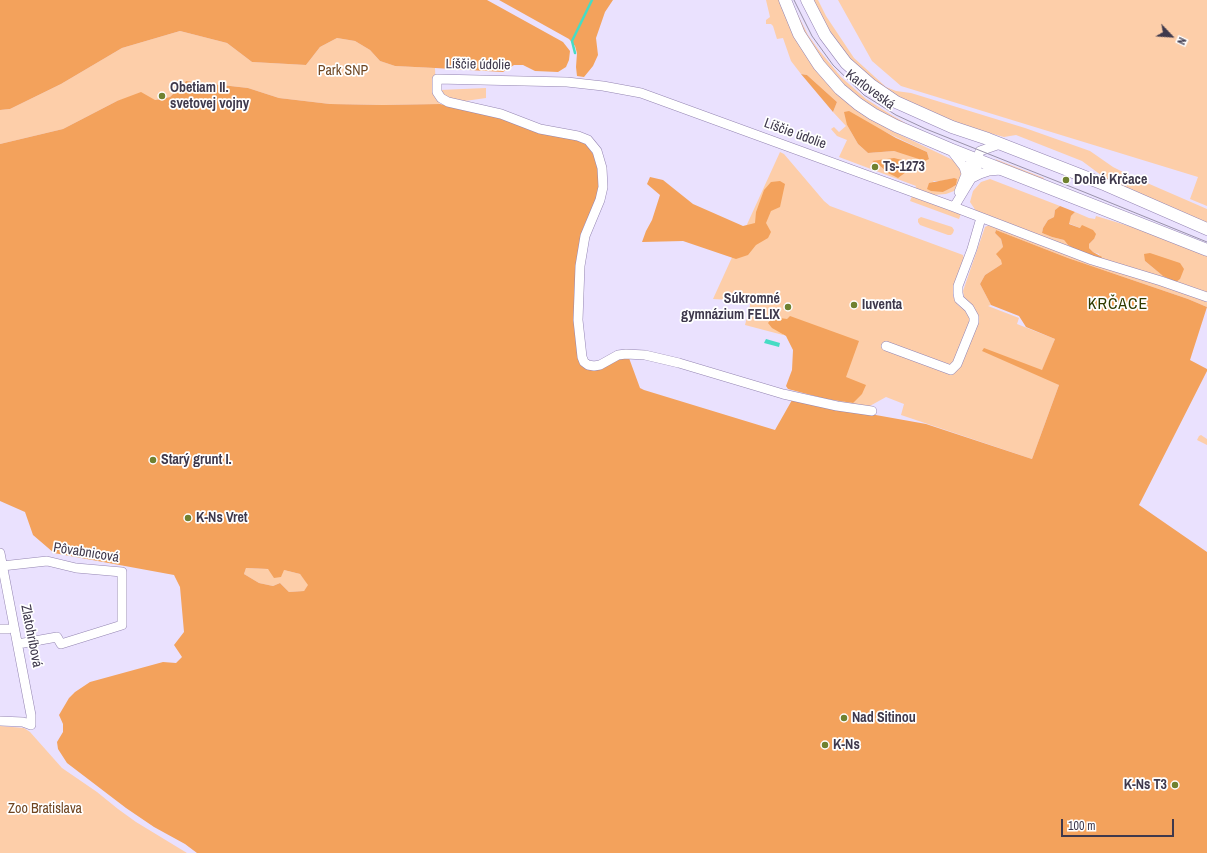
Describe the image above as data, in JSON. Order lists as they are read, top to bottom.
{
  "streets": {
    "main road": ["Karloveská"],
    "street": ["Líščie údolie", "Pôvabnicová", "Zlatohríbová"]
  },
  "crossings": [
    ["Pôvabnicová", "Zlatohríbová"]
  ],
  "districts": ["KRČACE"],
  "parks": ["Park SNP", "Zoo Bratislava"],
  "places": [
    "Obetiam II. svetovej vojny",
    "Ts-1273",
    "Dolné Krčace",
    "Iuventa",
    "Súkromné gymnázium FELIX",
    "Starý grunt I.",
    "K-Ns Vret",
    "Nad Sitinou",
    "K-Ns",
    "K-Ns T3"
  ],
  "scale_bar": "100 m",
  "north": "bottom right"
}
